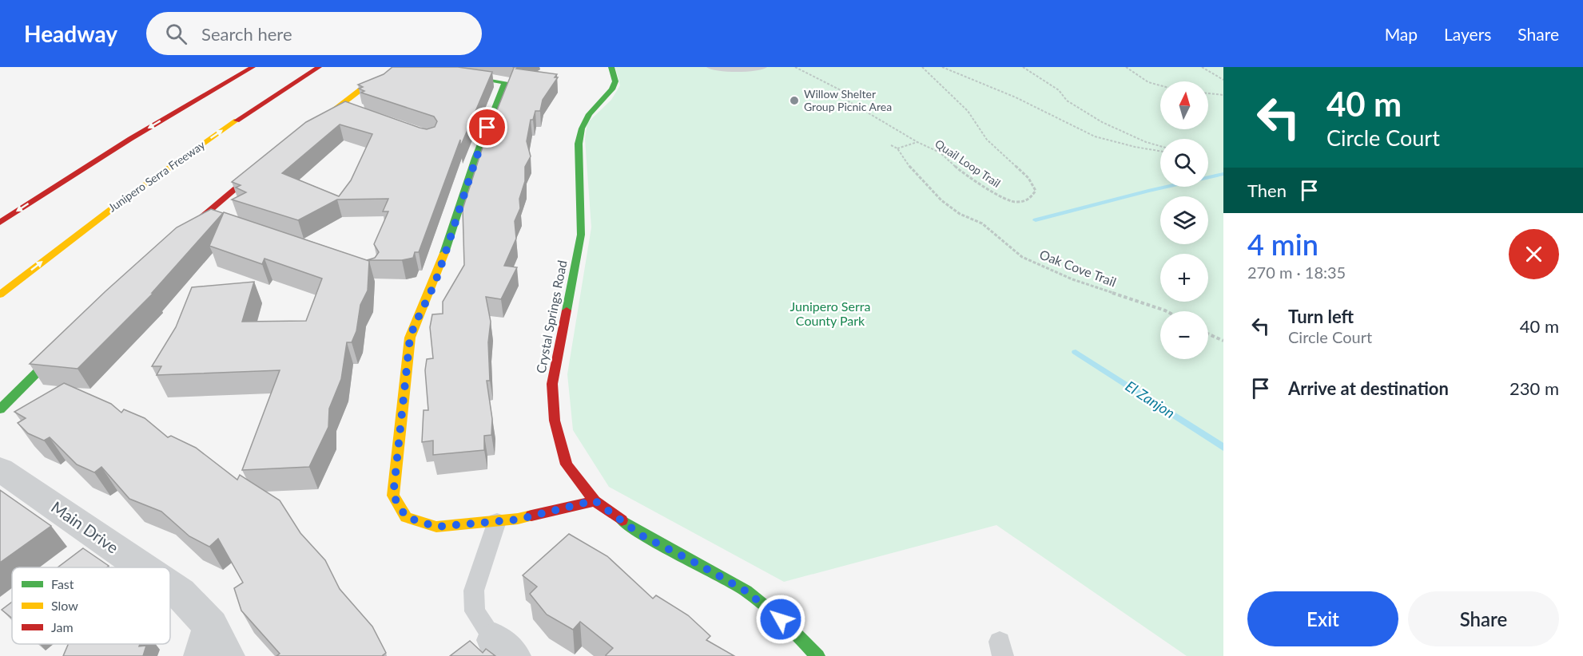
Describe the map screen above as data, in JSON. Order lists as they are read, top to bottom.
{
  "streets": {
    "main road": ["Junipero Serra Freeway", "Crystal Springs Road"],
    "street": ["Main Drive"],
    "path": ["Quail Loop Trail", "Oak Cove Trail"]
  },
  "water": ["El Zanjon"],
  "parks": ["Junipero Serra County Park"],
  "places": ["Willow Shelter Group Picnic Area"],
  "legend": ["Fast", "Slow", "Jam"],
  "north": "top",
  "page": {
    "header": "Headway",
    "search": "Search here",
    "nav": ["Map", "Layers", "Share"],
    "turn": ["40 m", "Circle Court"],
    "map_buttons": ["+", "−"],
    "then": "Then",
    "heading": ["4 min", "270 m · 18:35"],
    "list": [
      {
        "name": "Turn left",
        "note": "Circle Court",
        "value": "40 m"
      },
      {
        "name": "Arrive at destination",
        "value": "230 m"
      }
    ],
    "buttons": ["Exit", "Share"]
  }
}
